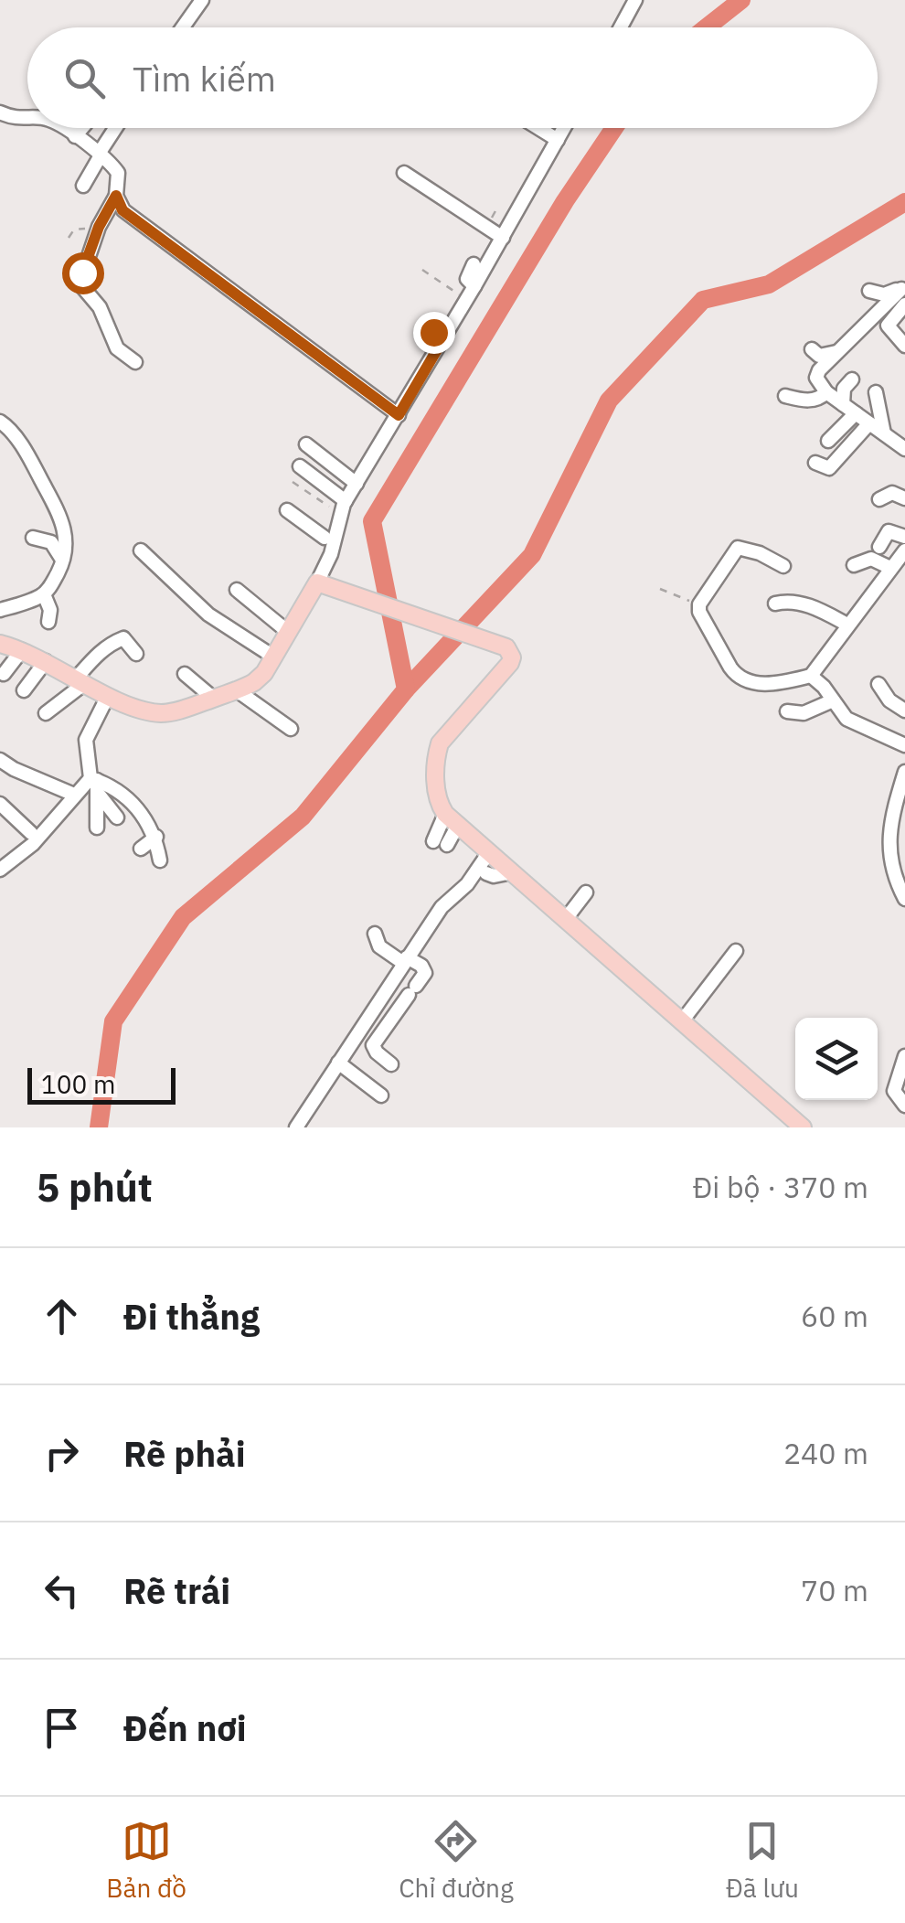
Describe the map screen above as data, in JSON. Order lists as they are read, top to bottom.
{
  "scale_bar": "100 m",
  "page": {
    "search": "Tìm kiếm",
    "scale": "100 m",
    "heading": ["5 phút", "Đi bộ · 370 m"],
    "list": [
      ["Đi thẳng", "60 m"],
      ["Rẽ phải", "240 m"],
      ["Rẽ trái", "70 m"],
      "Đến nơi"
    ],
    "nav": ["Bản đồ", "Chỉ đường", "Đã lưu"]
  }
}
